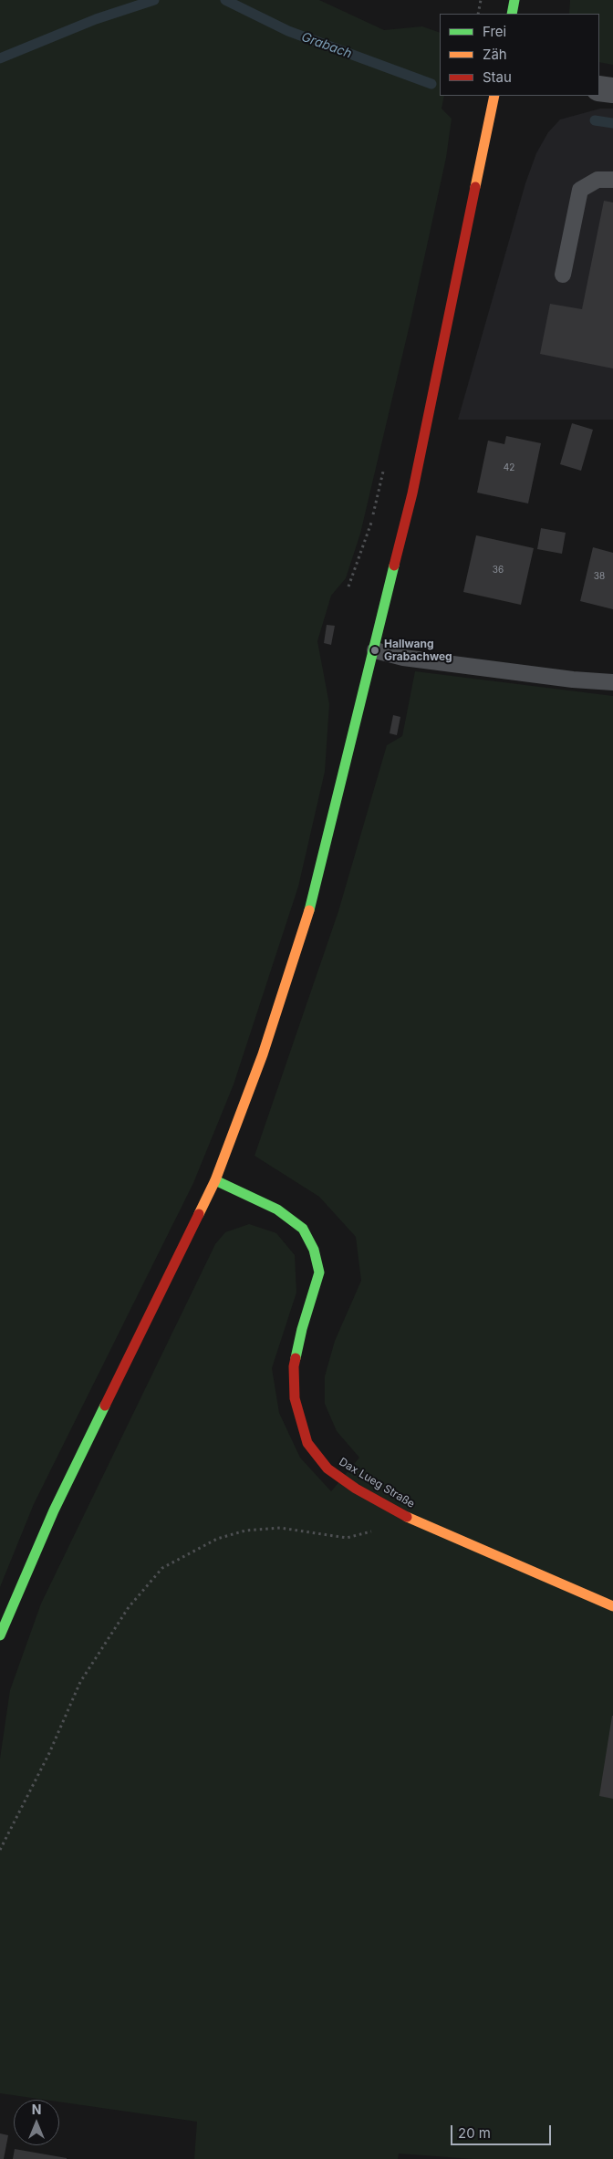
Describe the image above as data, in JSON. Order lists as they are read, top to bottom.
{
  "streets": {
    "main road": ["Dax Lueg Straße"]
  },
  "water": ["Grabach"],
  "places": ["Hallwang Grabachweg"],
  "house_numbers": ["42", "36", "38"],
  "legend": ["Frei", "Zäh", "Stau"],
  "scale_bar": "20 m",
  "north": "top"
}
